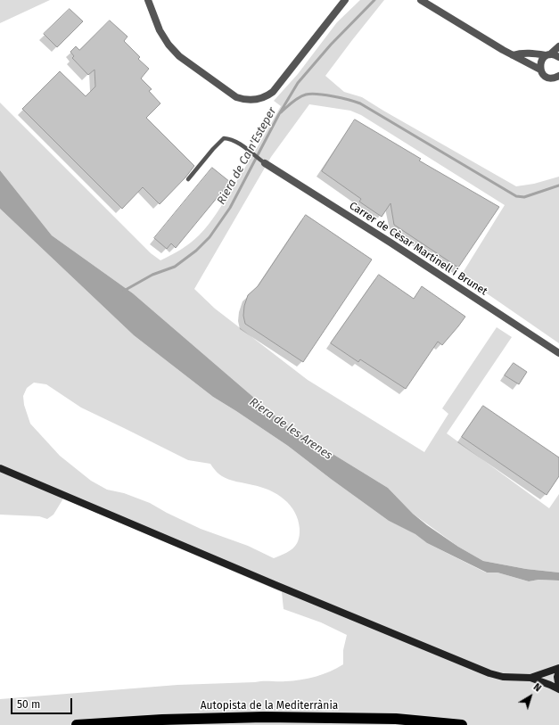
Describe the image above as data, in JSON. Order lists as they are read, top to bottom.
{
  "streets": {
    "highway": ["Autopista de la Mediterrània"],
    "street": ["Carrer de Cèsar Martinell i Brunet"]
  },
  "water": ["Riera de Ca n'Esteper", "Riera de les Arenes"],
  "scale_bar": "50 m",
  "north": "top right"
}
